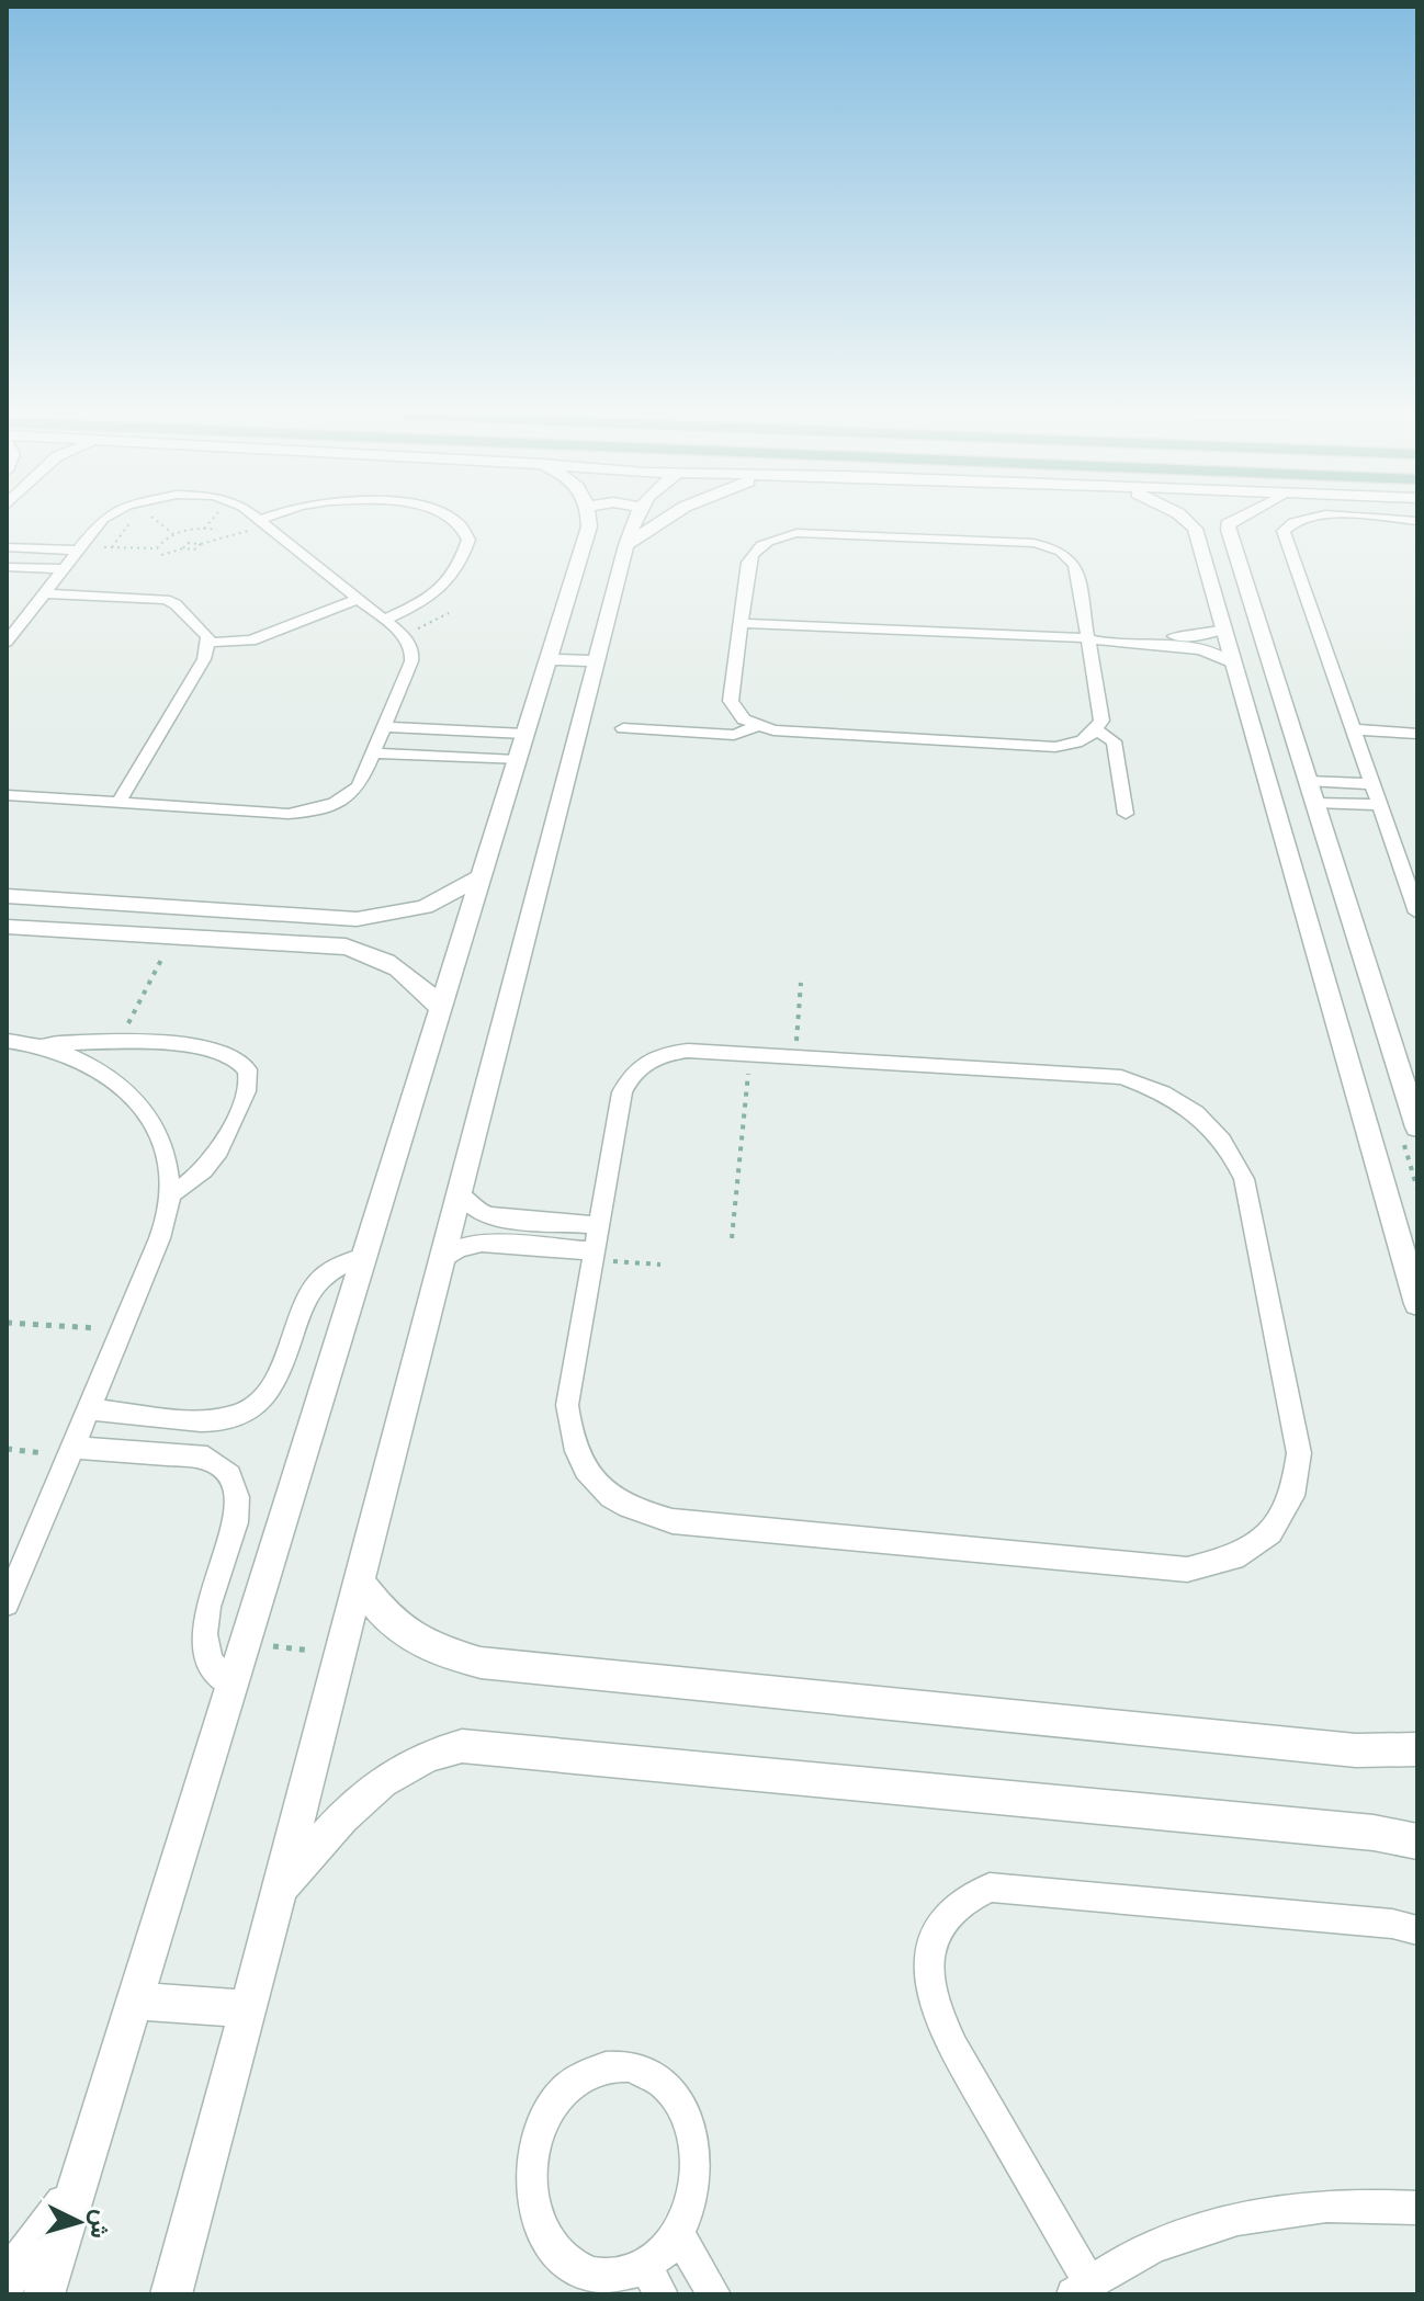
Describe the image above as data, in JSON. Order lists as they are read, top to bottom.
{
  "north": "right"
}
